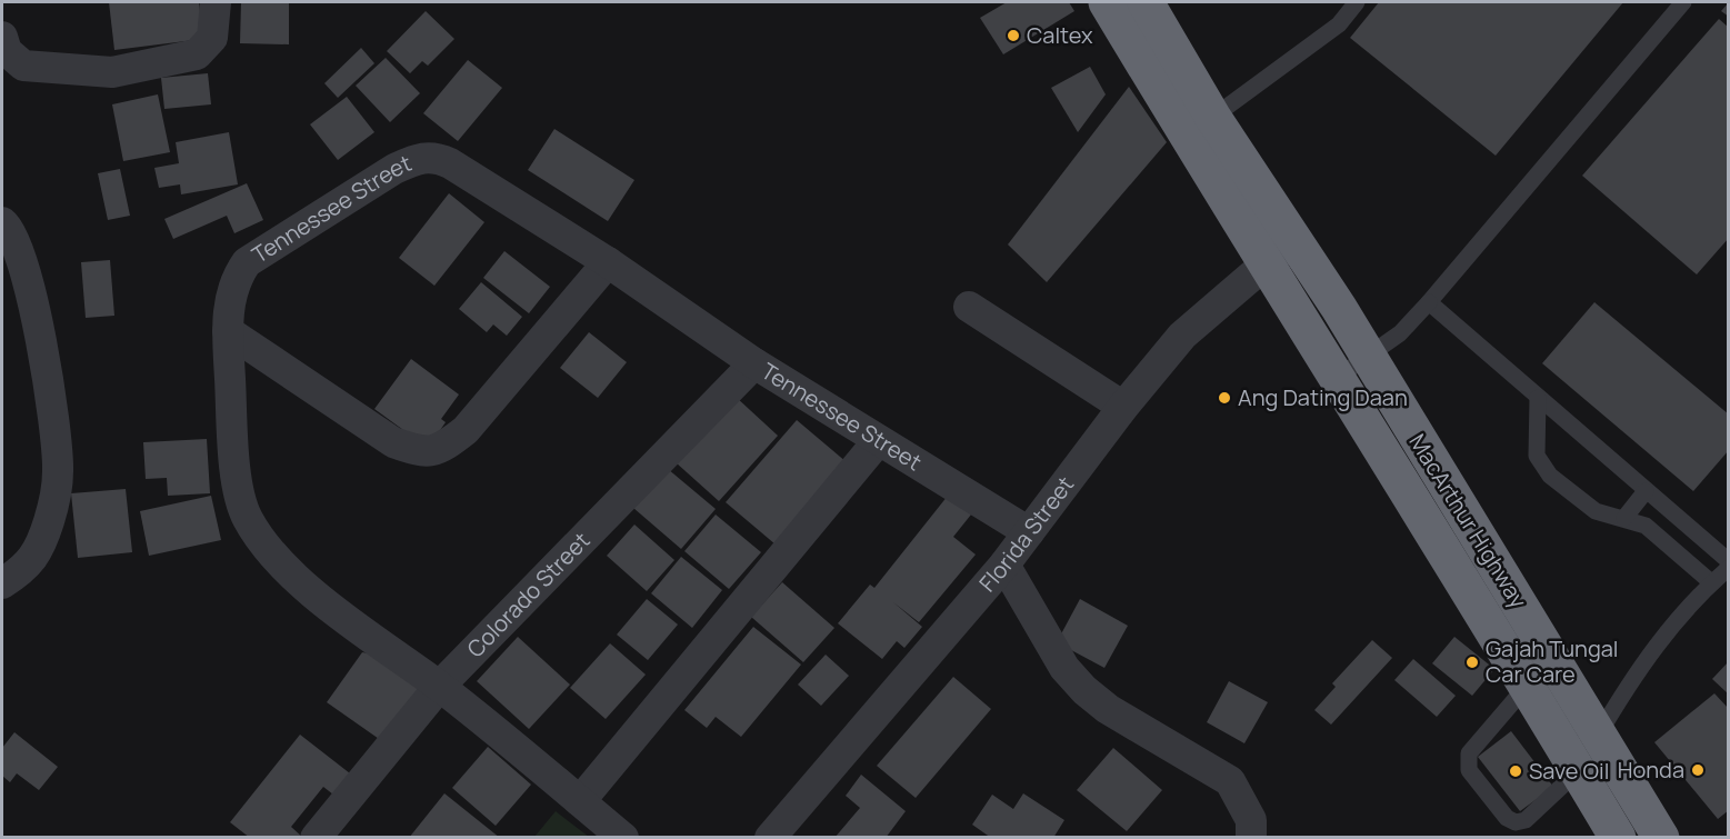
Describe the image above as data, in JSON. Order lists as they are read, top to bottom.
{
  "streets": {
    "highway": ["MacArthur Highway"],
    "street": ["Tennessee Street", "Florida Street", "Colorado Street"]
  },
  "crossings": [
    ["Tennessee Street", "Florida Street"],
    ["Tennessee Street", "Colorado Street"],
    ["MacArthur Highway", "Florida Street"]
  ],
  "places": [
    "Caltex",
    "Ang Dating Daan",
    "Gajah Tungal Car Care",
    "Honda",
    "Save Oil"
  ]
}
